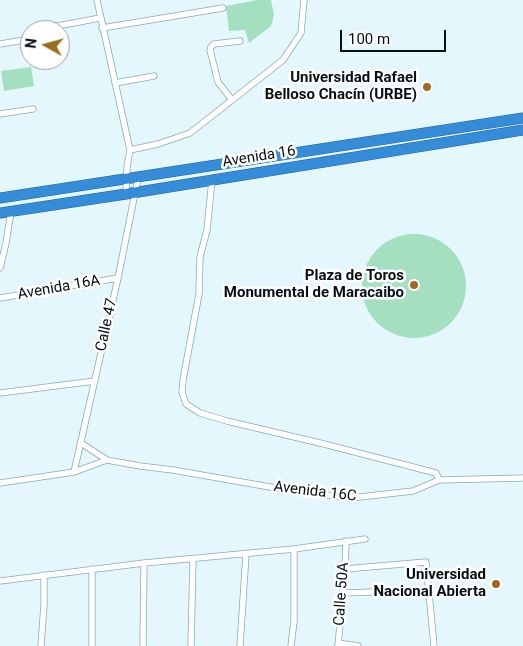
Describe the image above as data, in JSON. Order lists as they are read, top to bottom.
{
  "streets": {
    "highway": ["Avenida 16"],
    "street": [
      "Avenida 16A",
      "Calle 47",
      "Avenida 16C",
      "Calle 50A"
    ]
  },
  "crossings": [
    ["Avenida 16", "Calle 47"],
    ["Avenida 16A", "Calle 47"]
  ],
  "places": ["Universidad Rafael Belloso Chacín (URBE)", "Plaza de Toros Monumental de Maracaibo", "Universidad Nacional Abierta"],
  "scale_bar": "100 m",
  "north": "left"
}
